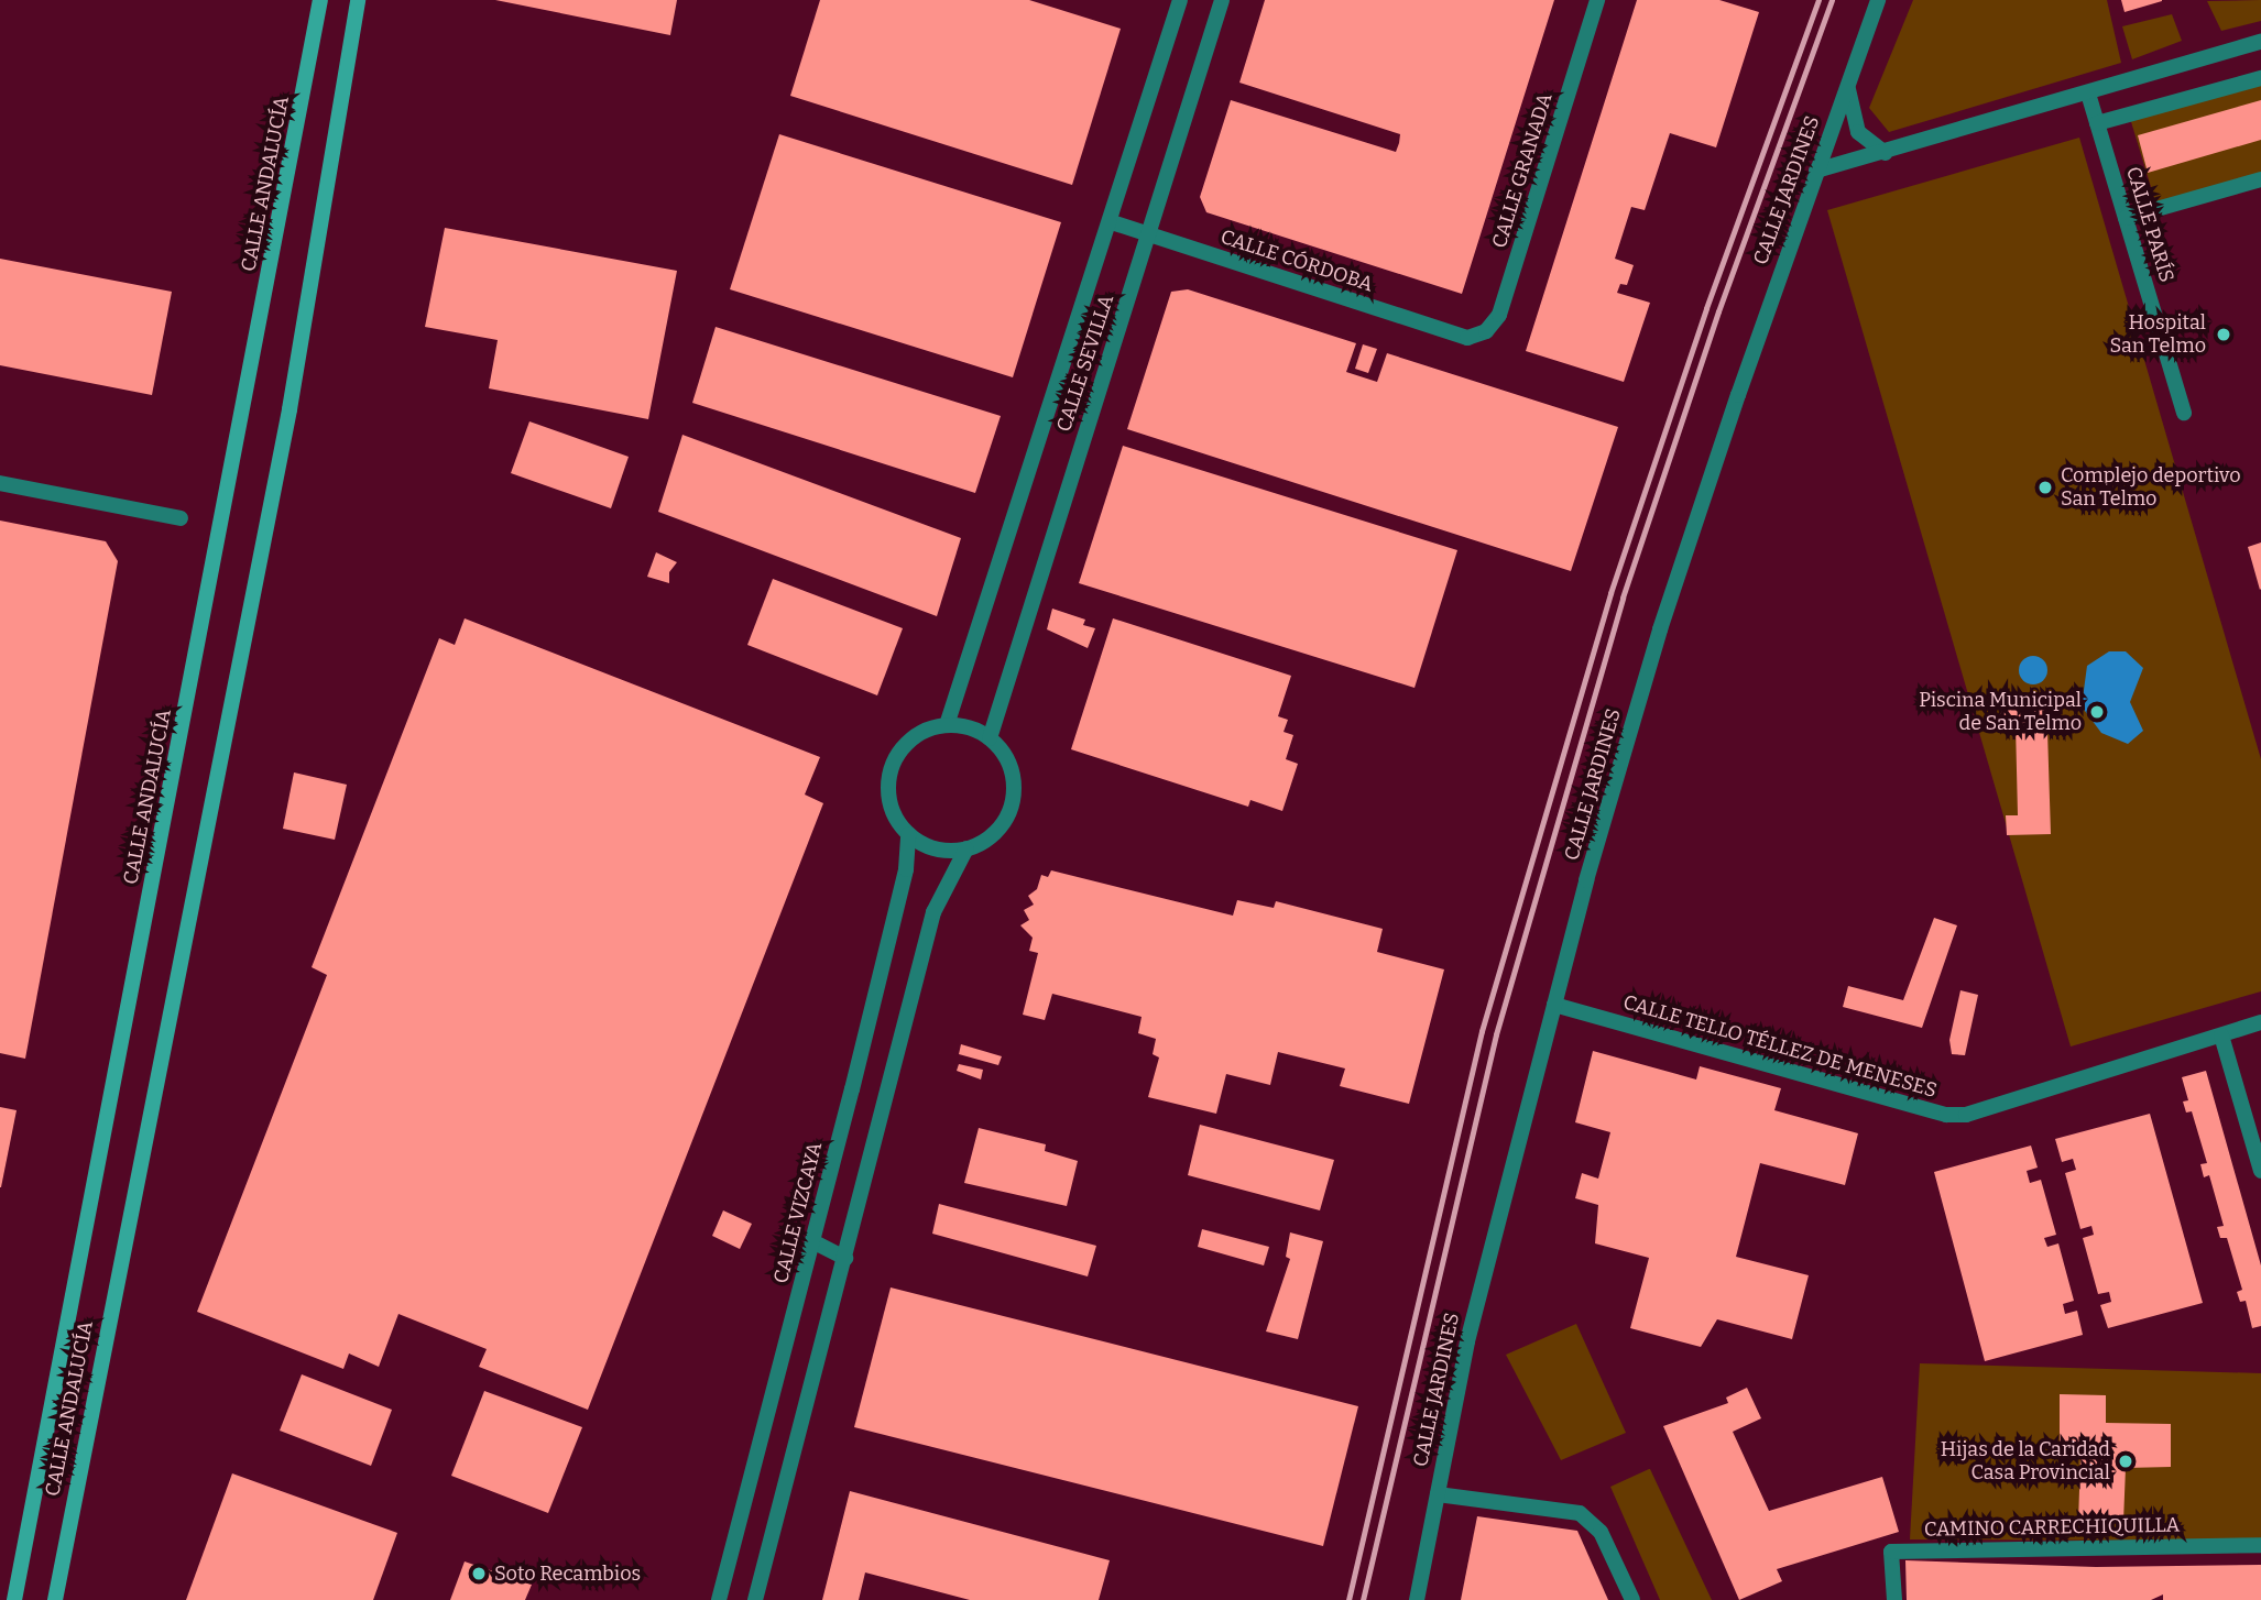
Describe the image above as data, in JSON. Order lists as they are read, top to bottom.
{
  "streets": {
    "main road": ["CALLE ANDALUCÍA"],
    "street": [
      "CALLE GRANADA",
      "CALLE JARDINES",
      "CALLE PARÍS",
      "CALLE CÓRDOBA",
      "CALLE SEVILLA",
      "CALLE TELLO TÉLLEZ DE MENESES",
      "CALLE VIZCAYA",
      "CAMINO CARRECHIQUILLA"
    ]
  },
  "crossings": [
    ["CALLE GRANADA", "CALLE CÓRDOBA"],
    ["CALLE JARDINES", "CALLE TELLO TÉLLEZ DE MENESES"],
    ["CALLE CÓRDOBA", "CALLE SEVILLA"],
    ["CALLE SEVILLA", "CALLE VIZCAYA"]
  ],
  "places": [
    "Hospital San Telmo",
    "Complejo deportivo San Telmo",
    "Piscina Municipal de San Telmo",
    "Hijas de la Caridad Casa Provincial",
    "Soto Recambios"
  ]
}
